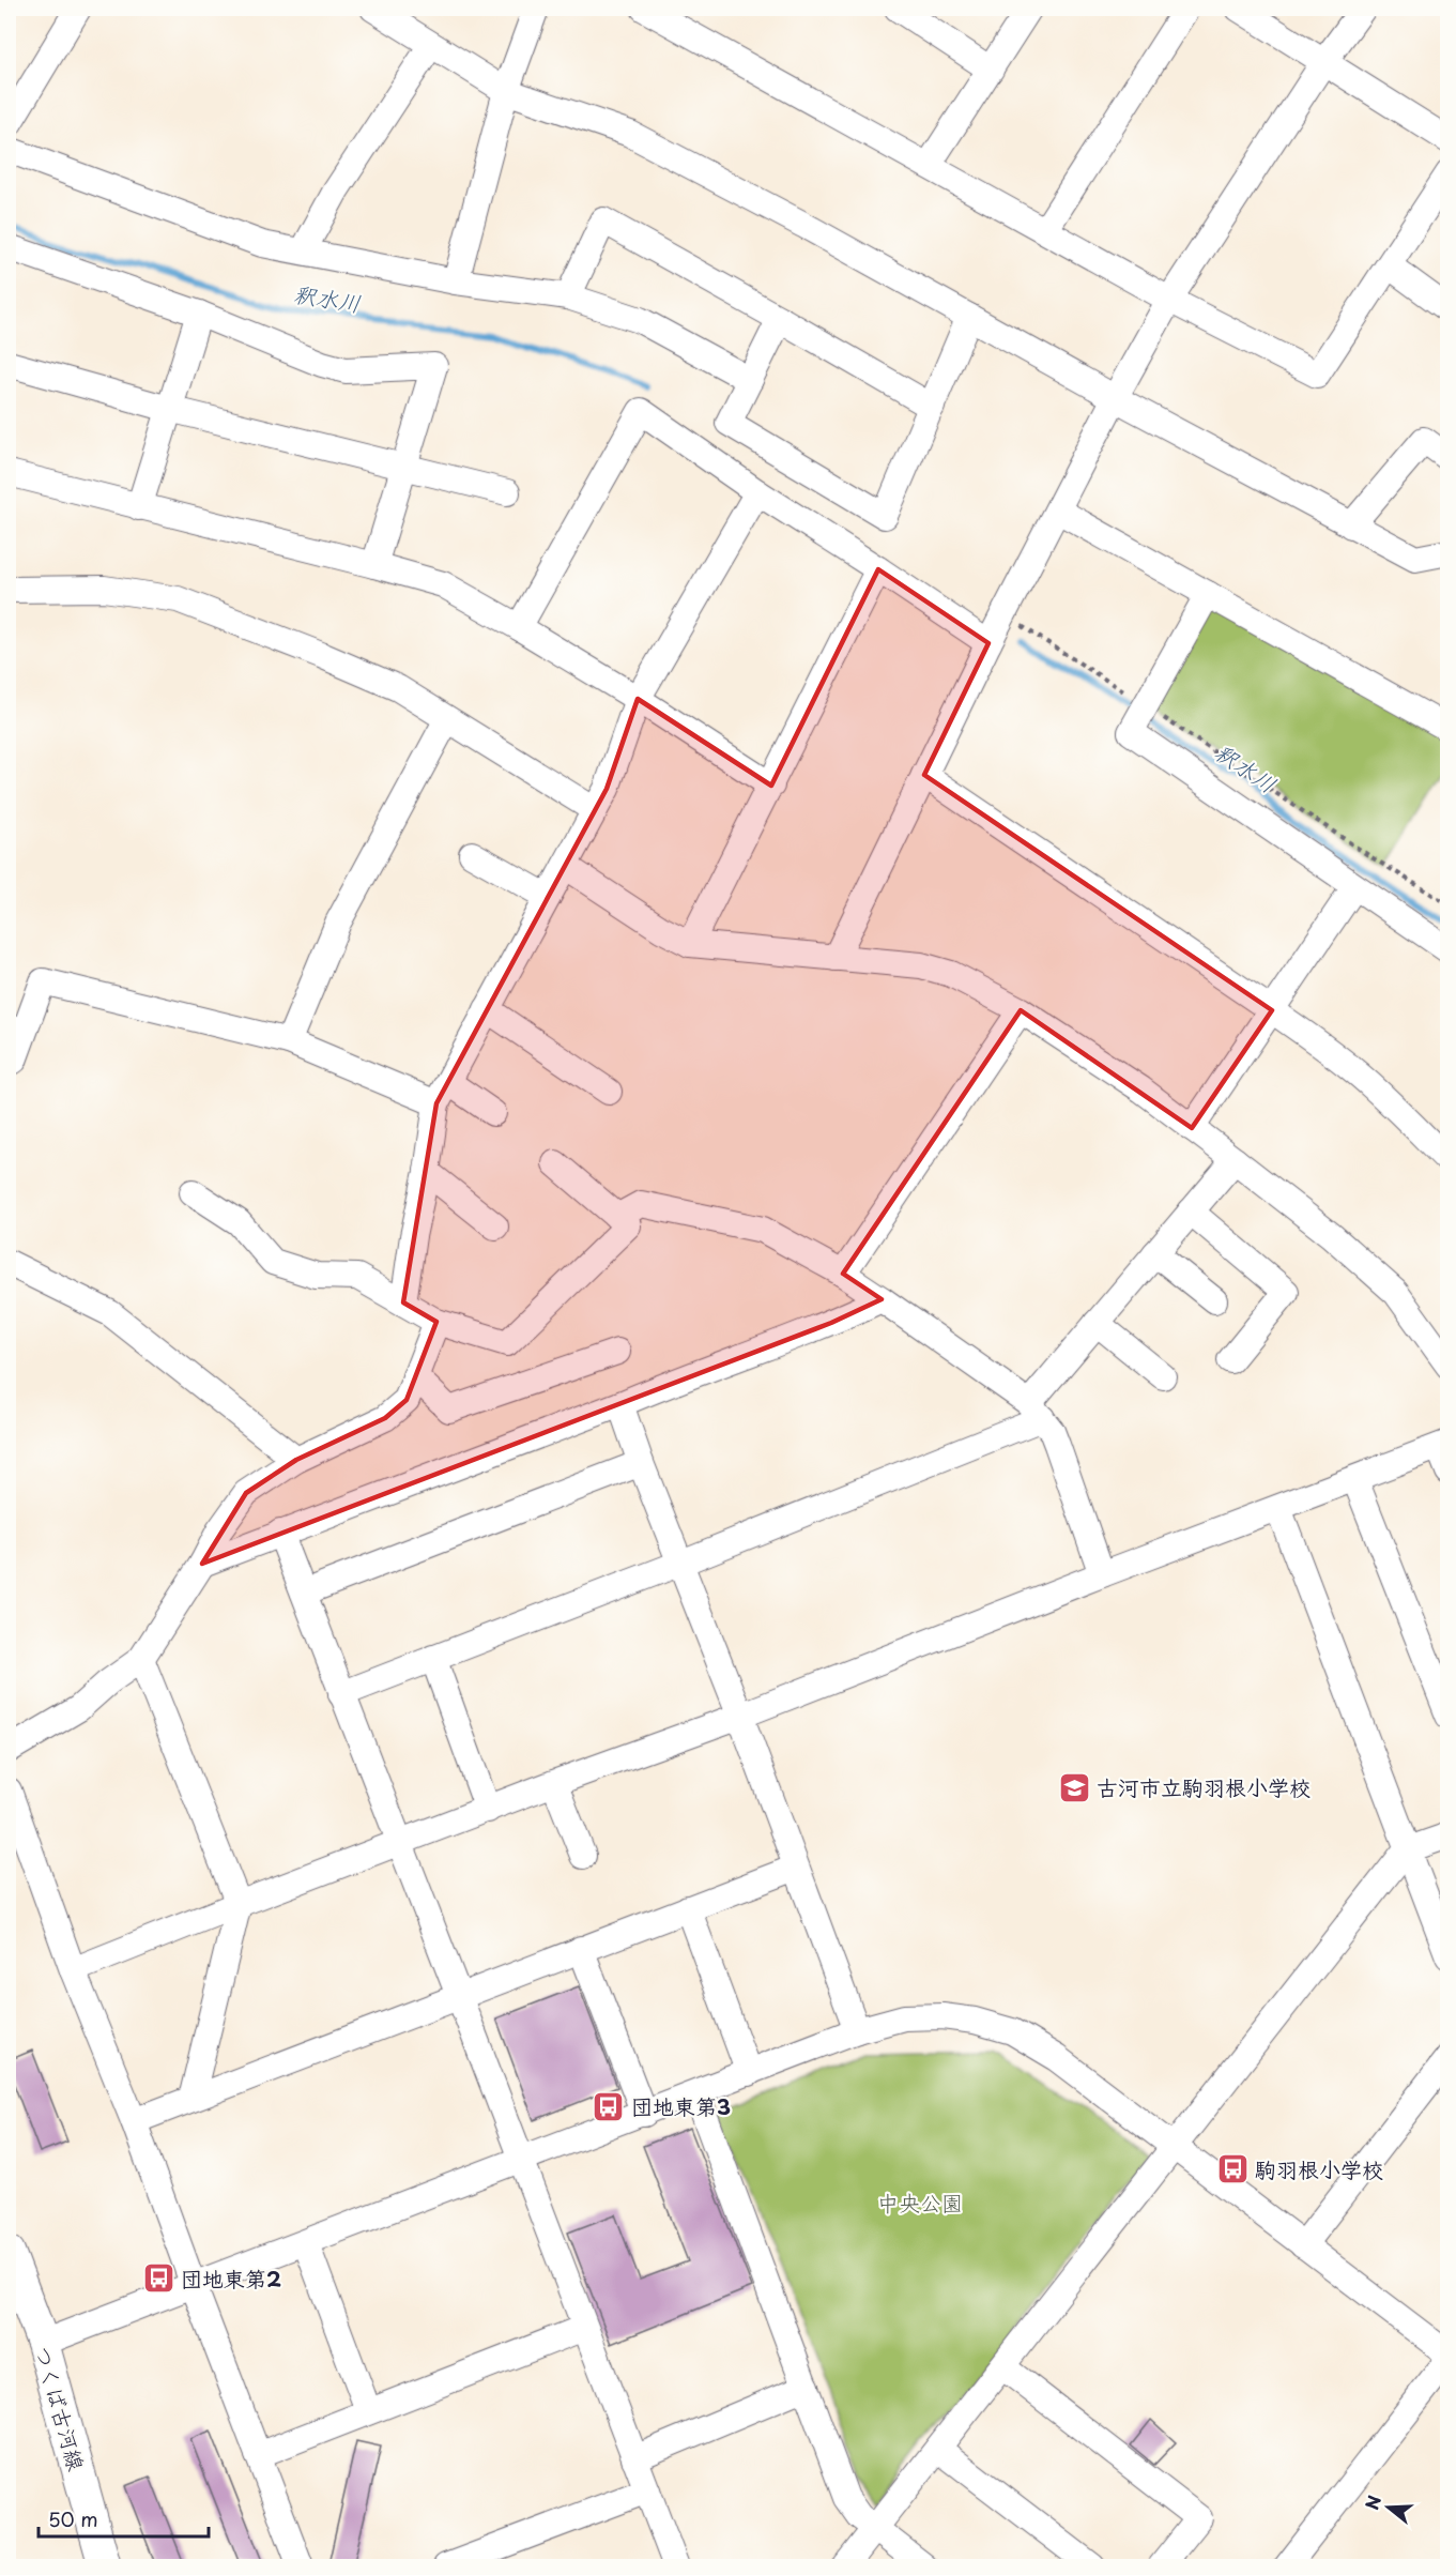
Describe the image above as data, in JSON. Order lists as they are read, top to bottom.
{
  "streets": {
    "main road": ["つくば古河線"]
  },
  "water": ["釈水川"],
  "parks": ["中央公園"],
  "places": {
    "school or university": ["古河市立駒羽根小学校"],
    "bus stop": ["団地東第3", "駒羽根小学校", "団地東第2"]
  },
  "scale_bar": "50 m",
  "north": "left"
}
